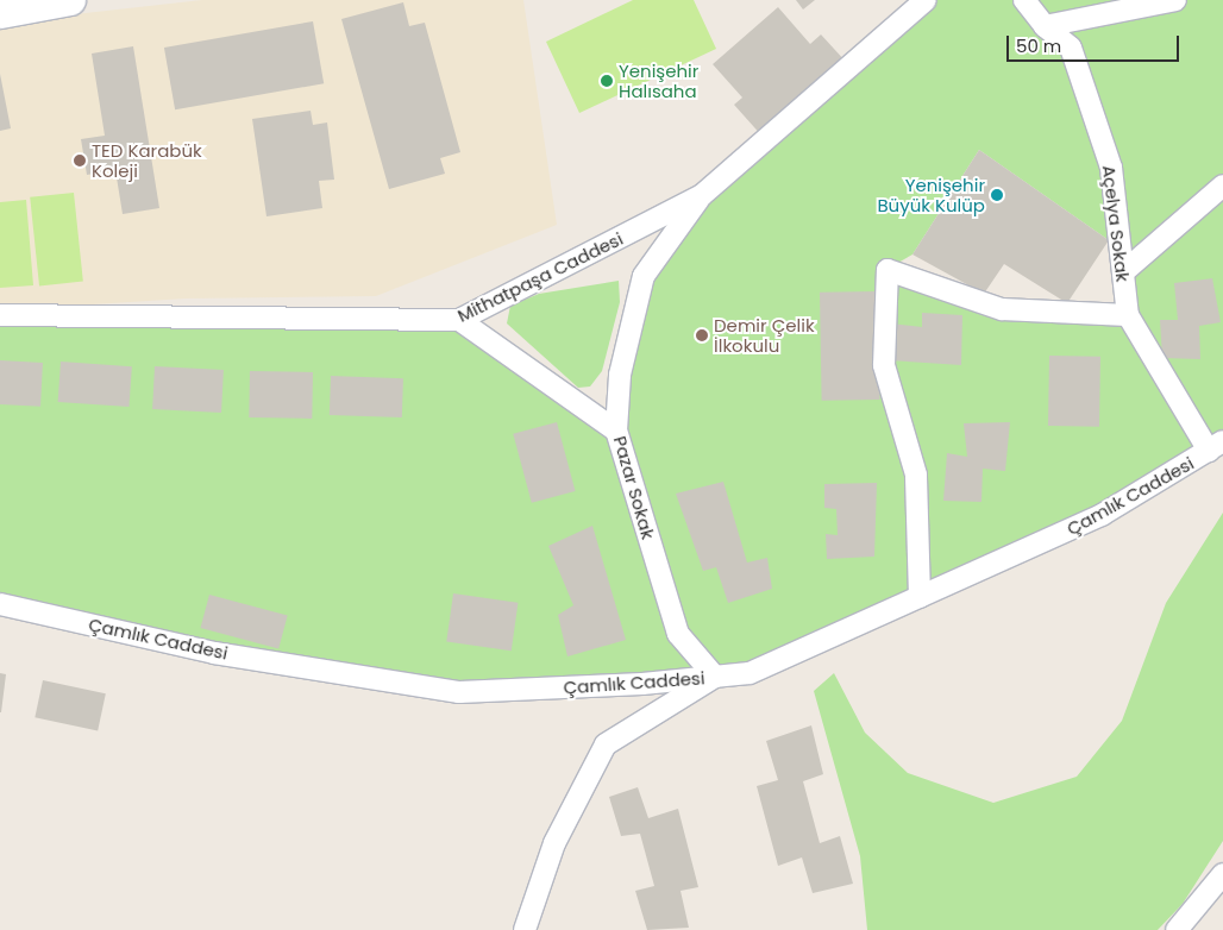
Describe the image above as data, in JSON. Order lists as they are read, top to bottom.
{
  "streets": {
    "street": [
      "Açelya Sokak",
      "Mithatpaşa Caddesi",
      "Pazar Sokak",
      "Çamlık Caddesi"
    ]
  },
  "crossings": [
    ["Açelya Sokak", "Çamlık Caddesi"],
    ["Mithatpaşa Caddesi", "Pazar Sokak"],
    ["Pazar Sokak", "Çamlık Caddesi"]
  ],
  "places": [
    "Yenişehir Halısaha",
    "TED Karabük Koleji",
    "Yenişehir Büyük Kulüp",
    "Demir Çelik İlkokulu"
  ],
  "scale_bar": "50 m"
}
